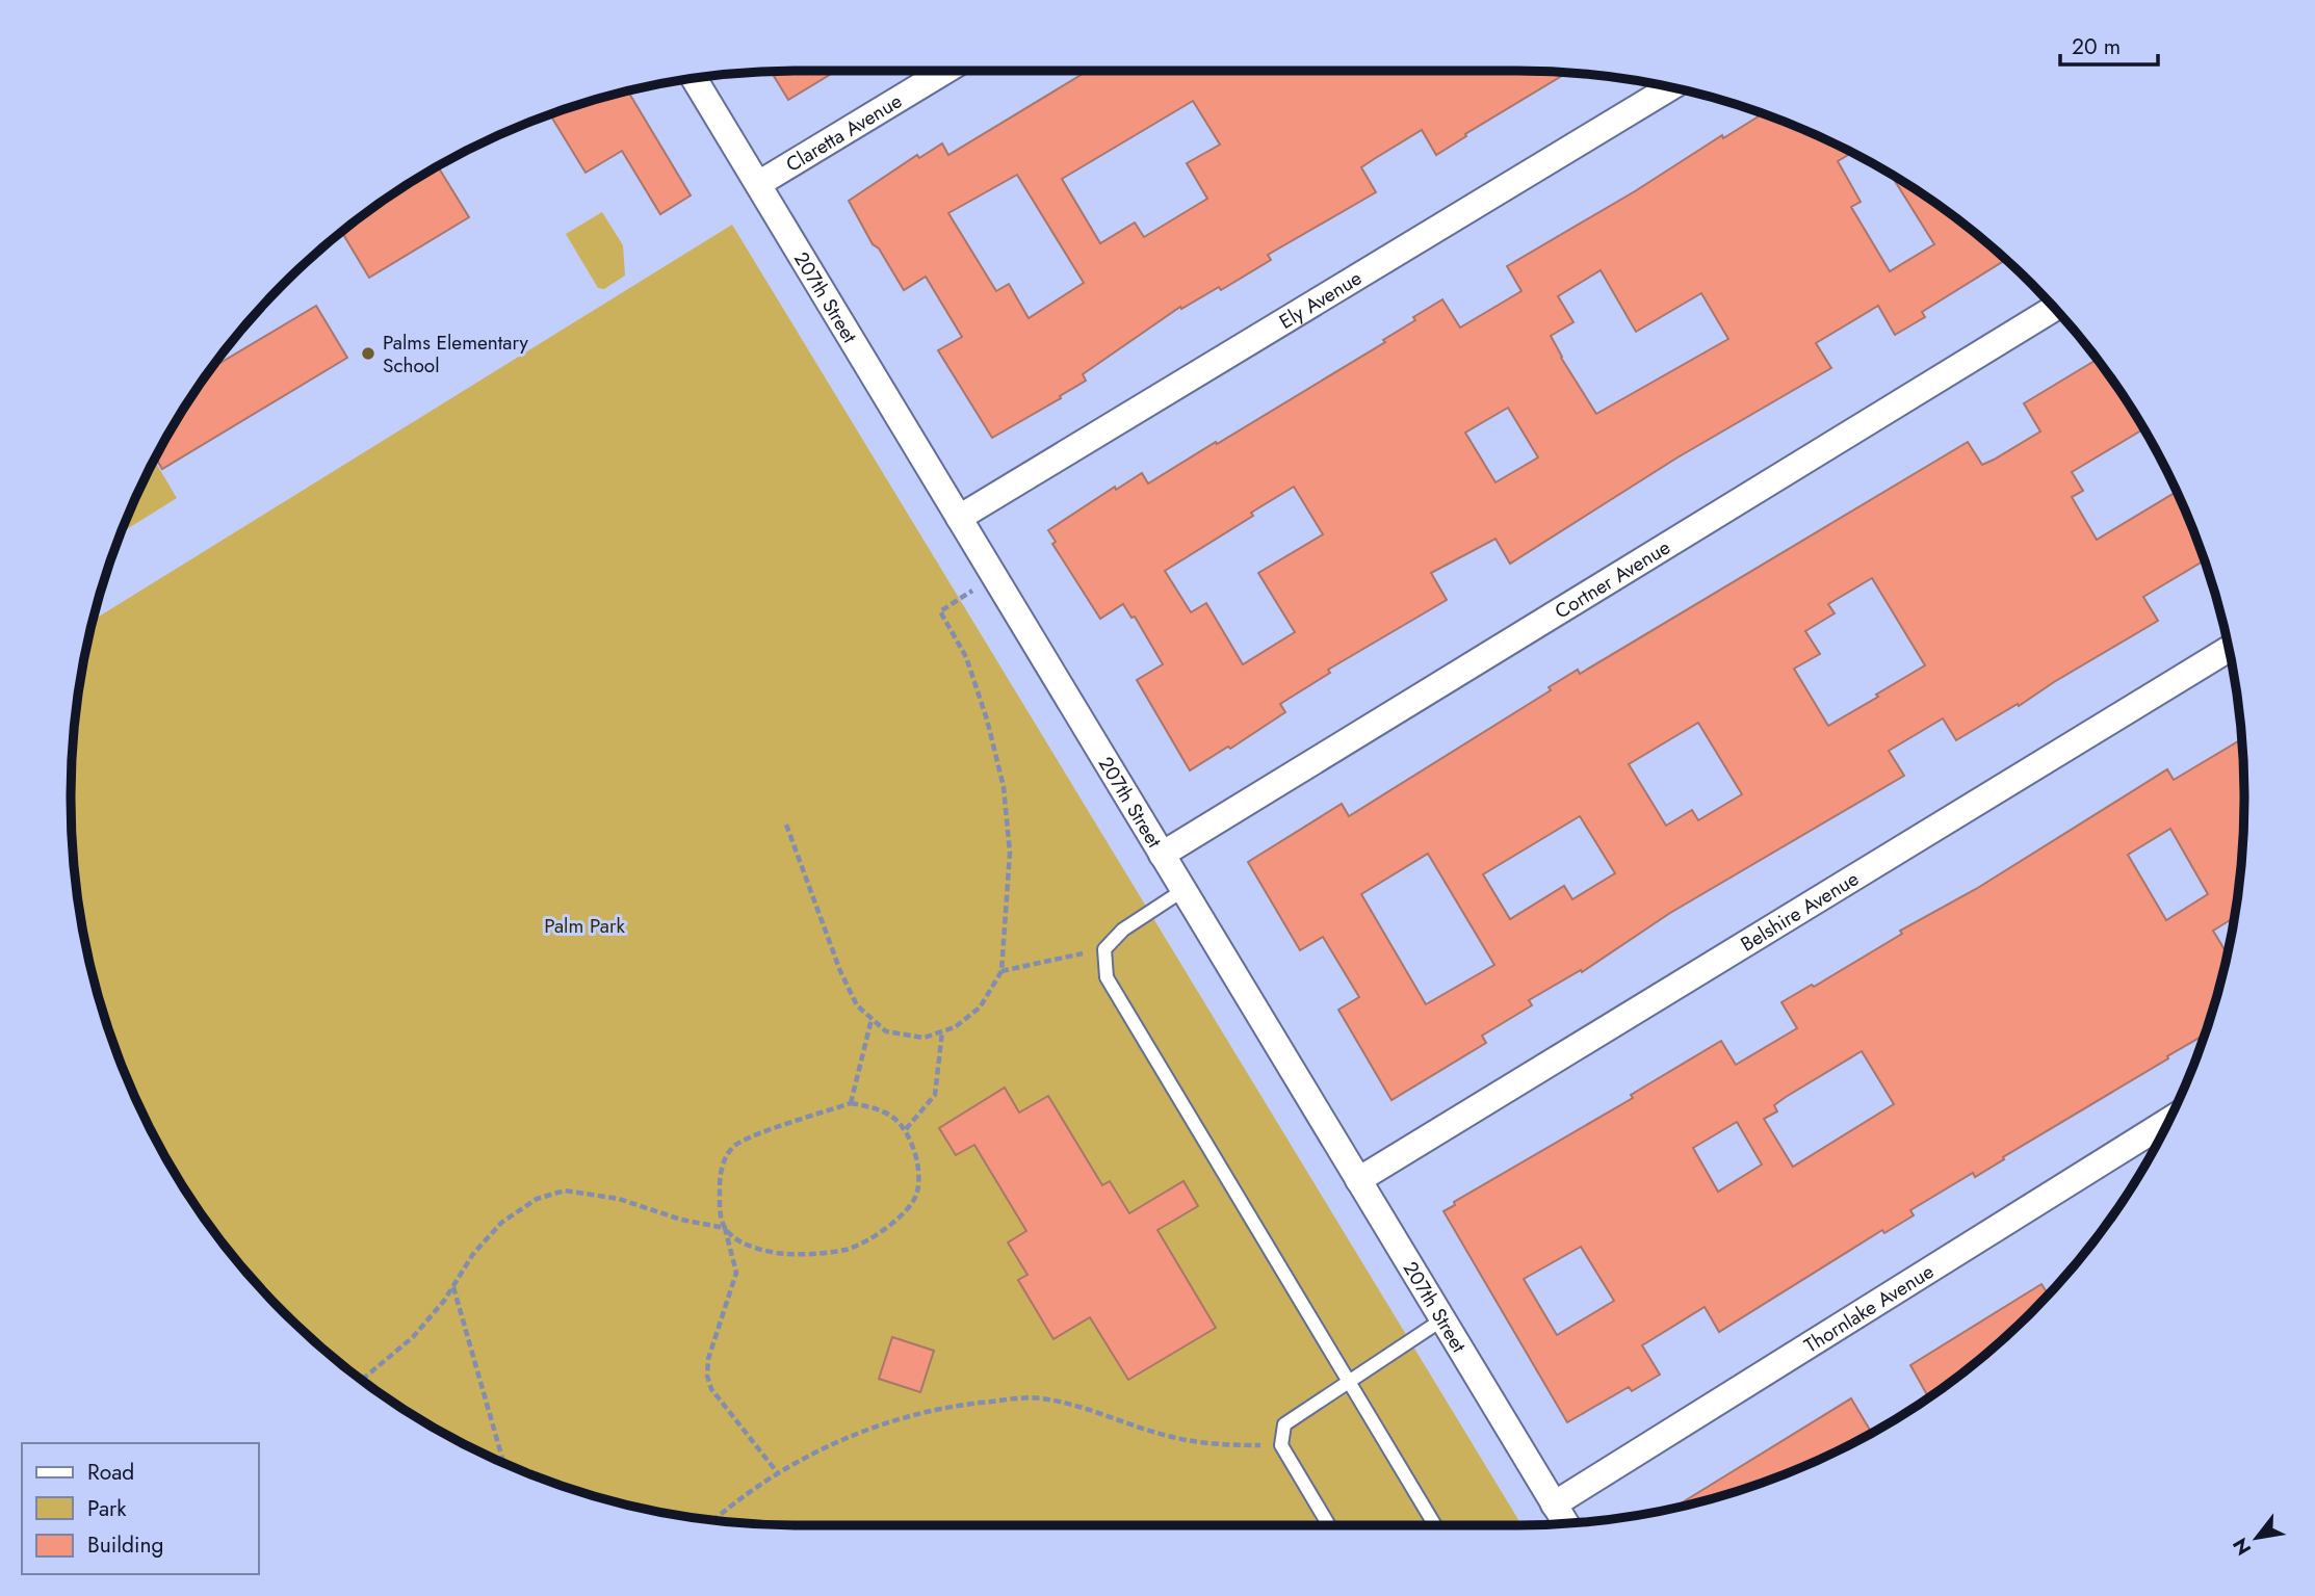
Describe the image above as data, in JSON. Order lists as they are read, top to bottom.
{
  "streets": {
    "street": [
      "Claretta Avenue",
      "207th Street",
      "Ely Avenue",
      "Cortner Avenue",
      "Belshire Avenue",
      "Thornlake Avenue"
    ]
  },
  "crossings": [
    ["Claretta Avenue", "207th Street"],
    ["207th Street", "Ely Avenue"],
    ["207th Street", "Cortner Avenue"],
    ["207th Street", "Belshire Avenue"],
    ["207th Street", "Thornlake Avenue"]
  ],
  "parks": ["Palm Park"],
  "places": ["Palms Elementary School"],
  "legend": ["Road", "Park", "Building"],
  "scale_bar": "20 m",
  "north": "bottom left"
}
